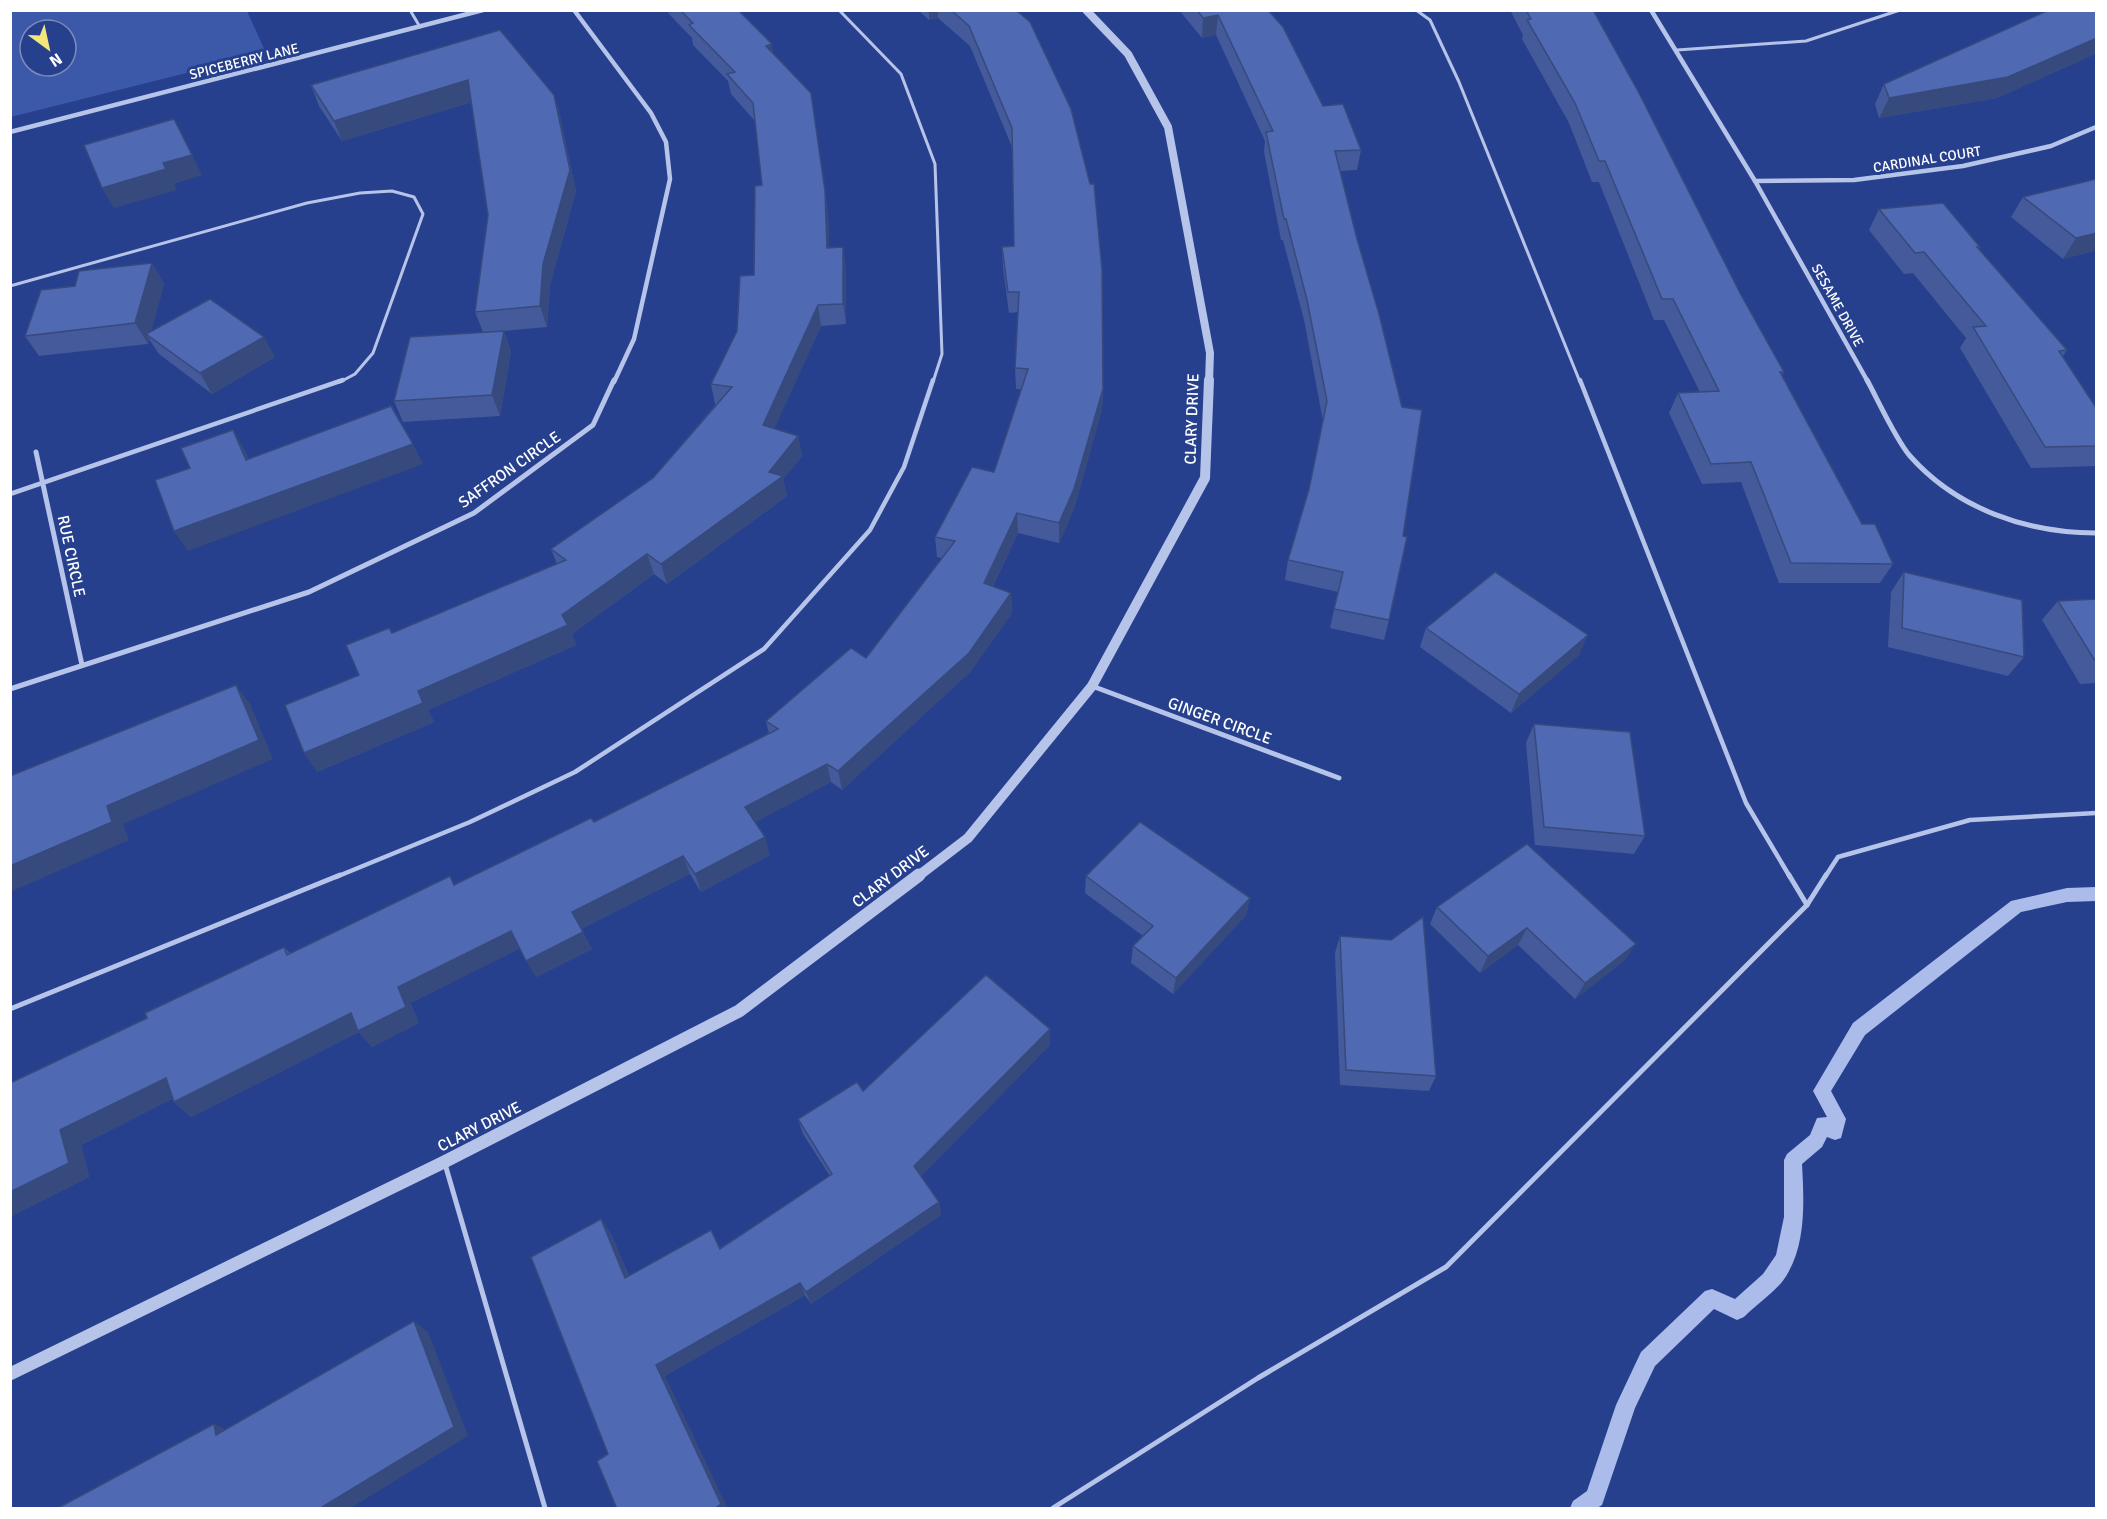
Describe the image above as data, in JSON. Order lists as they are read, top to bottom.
{
  "streets": {
    "street": [
      "SPICEBERRY LANE",
      "CARDINAL COURT",
      "SESAME DRIVE",
      "CLARY DRIVE",
      "SAFFRON CIRCLE",
      "RUE CIRCLE",
      "GINGER CIRCLE"
    ]
  },
  "crossings": [
    ["CARDINAL COURT", "SESAME DRIVE"],
    ["CLARY DRIVE", "GINGER CIRCLE"],
    ["SAFFRON CIRCLE", "RUE CIRCLE"]
  ],
  "north": "bottom right"
}
